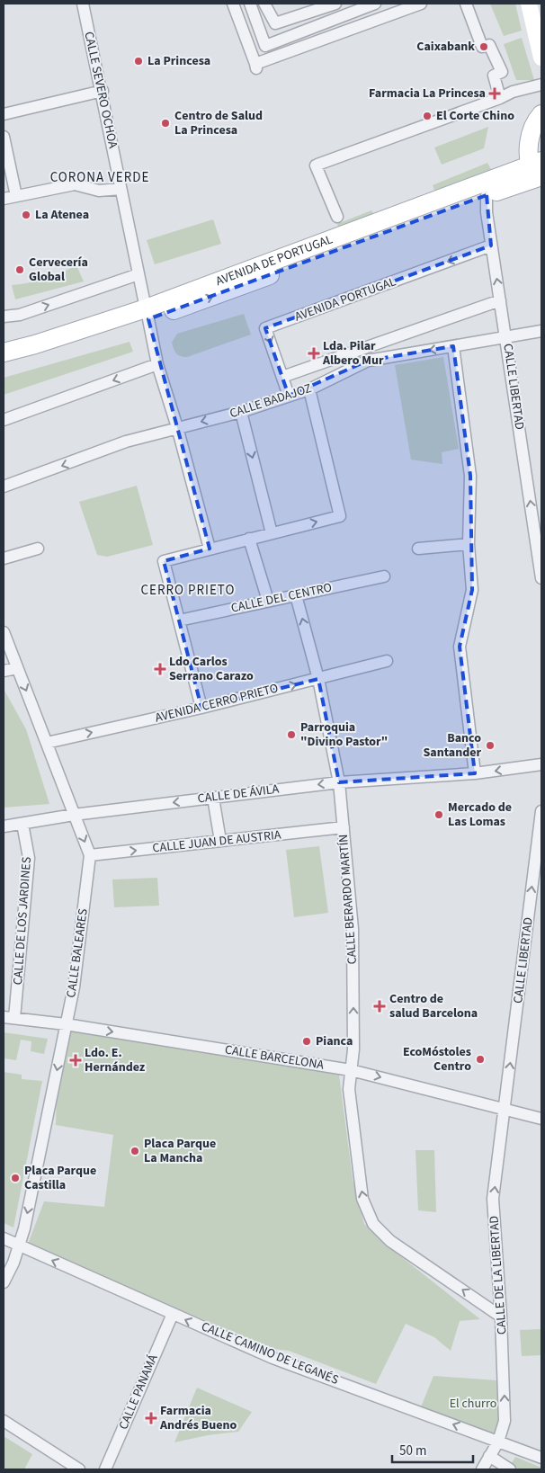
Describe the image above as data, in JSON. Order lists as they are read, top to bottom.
{
  "streets": {
    "main road": ["AVENIDA DE PORTUGAL"],
    "street": [
      "CALLE SEVERO OCHOA",
      "AVENIDA PORTUGAL",
      "CALLE LIBERTAD",
      "CALLE BADAJOZ",
      "CALLE DEL CENTRO",
      "AVENIDA CERRO PRIETO",
      "CALLE DE ÁVILA",
      "CALLE JUAN DE AUSTRIA",
      "CALLE BERARDO MARTÍN",
      "CALLE DE LOS JARDINES",
      "CALLE BALEARES",
      "CALLE BARCELONA",
      "CALLE DE LA LIBERTAD",
      "CALLE CAMINO DE LEGANÉS",
      "CALLE PANAMÁ"
    ]
  },
  "crossings": [
    ["CALLE SEVERO OCHOA", "AVENIDA DE PORTUGAL"],
    ["AVENIDA DE PORTUGAL", "CALLE LIBERTAD"],
    ["AVENIDA PORTUGAL", "CALLE LIBERTAD"],
    ["AVENIDA PORTUGAL", "CALLE BADAJOZ"],
    ["CALLE LIBERTAD", "CALLE BADAJOZ"],
    ["CALLE LIBERTAD", "CALLE BARCELONA"],
    ["CALLE LIBERTAD", "CALLE DE LA LIBERTAD"],
    ["CALLE DEL CENTRO", "CALLE BERARDO MARTÍN"],
    ["AVENIDA CERRO PRIETO", "CALLE BERARDO MARTÍN"],
    ["AVENIDA CERRO PRIETO", "CALLE BALEARES"],
    ["CALLE DE ÁVILA", "CALLE BERARDO MARTÍN"],
    ["CALLE DE ÁVILA", "CALLE DE LOS JARDINES"],
    ["CALLE DE ÁVILA", "CALLE BALEARES"],
    ["CALLE JUAN DE AUSTRIA", "CALLE BERARDO MARTÍN"],
    ["CALLE JUAN DE AUSTRIA", "CALLE BALEARES"],
    ["CALLE BERARDO MARTÍN", "CALLE BARCELONA"],
    ["CALLE BERARDO MARTÍN", "CALLE DE LA LIBERTAD"],
    ["CALLE DE LOS JARDINES", "CALLE BARCELONA"],
    ["CALLE BALEARES", "CALLE BARCELONA"],
    ["CALLE BALEARES", "CALLE CAMINO DE LEGANÉS"],
    ["CALLE BARCELONA", "CALLE DE LA LIBERTAD"],
    ["CALLE DE LA LIBERTAD", "CALLE CAMINO DE LEGANÉS"],
    ["CALLE CAMINO DE LEGANÉS", "CALLE PANAMÁ"]
  ],
  "one_way": [
    "AVENIDA PORTUGAL",
    "AVENIDA CERRO PRIETO",
    "CALLE DE ÁVILA",
    "CALLE JUAN DE AUSTRIA",
    "CALLE BERARDO MARTÍN",
    "CALLE BALEARES",
    "CALLE BARCELONA",
    "CALLE DE LA LIBERTAD",
    "CALLE CAMINO DE LEGANÉS"
  ],
  "districts": ["CORONA VERDE", "CERRO PRIETO"],
  "parks": ["El churro"],
  "places": {
    "other": [
      "Caixabank",
      "La Princesa",
      "El Corte Chino",
      "Centro de Salud La Princesa",
      "La Atenea",
      "Cervecería Global",
      "Parroquia \"Divino Pastor\"",
      "Banco Santander",
      "Mercado de Las Lomas",
      "Pianca",
      "EcoMóstoles Centro",
      "Placa Parque La Mancha",
      "Placa Parque Castilla"
    ],
    "health": [
      "Farmacia La Princesa",
      "Lda. Pilar Albero Mur",
      "Ldo Carlos Serrano Carazo",
      "Centro de salud Barcelona",
      "Ldo. E. Hernández",
      "Farmacia Andrés Bueno"
    ]
  },
  "scale_bar": "50 m"
}
